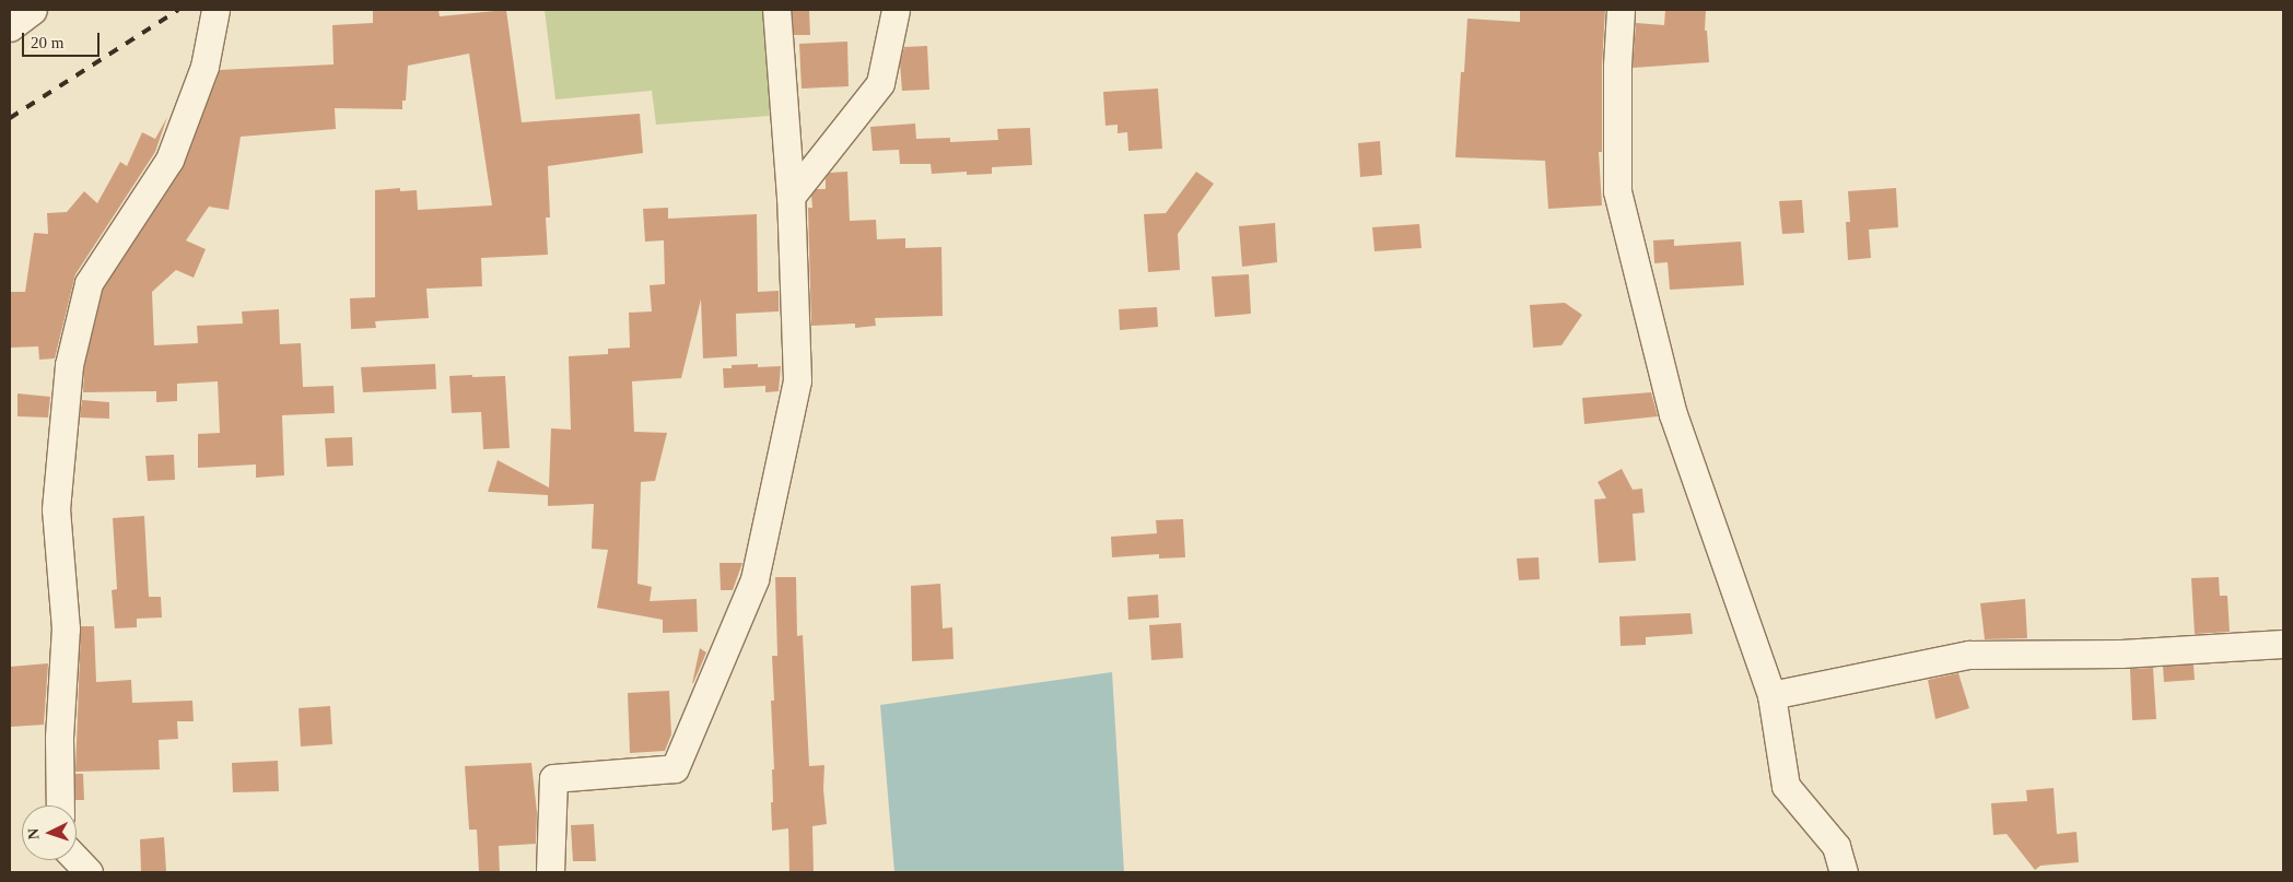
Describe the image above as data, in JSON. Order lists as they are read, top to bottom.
{
  "scale_bar": "20 m",
  "north": "left"
}
